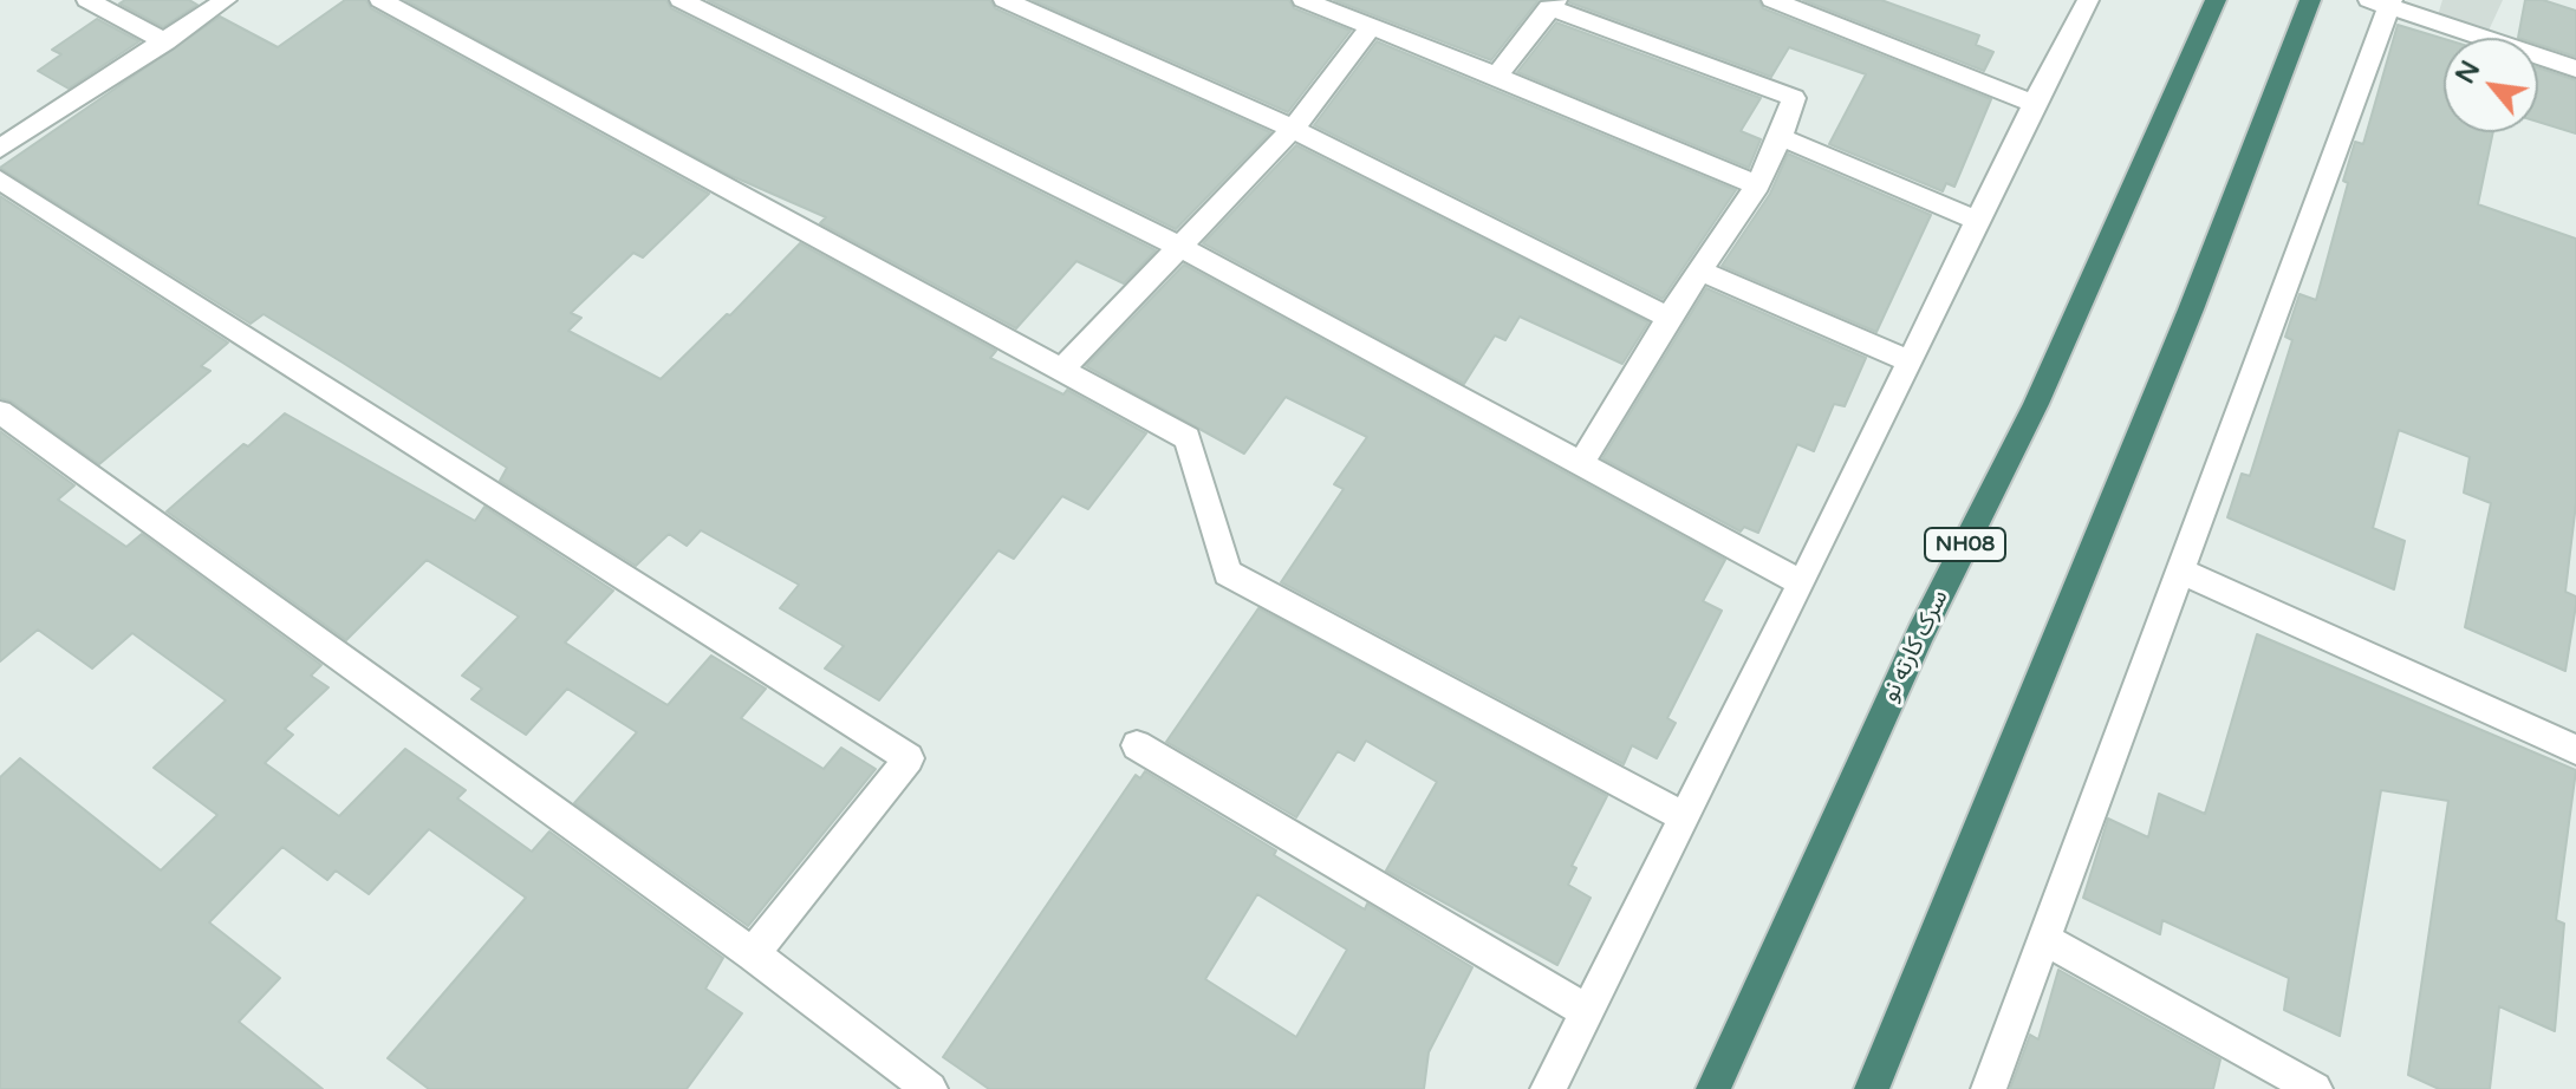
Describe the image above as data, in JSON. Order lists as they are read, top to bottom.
{
  "streets": {
    "highway": ["NH08", "سرک کارته نو"]
  },
  "north": "top left"
}
